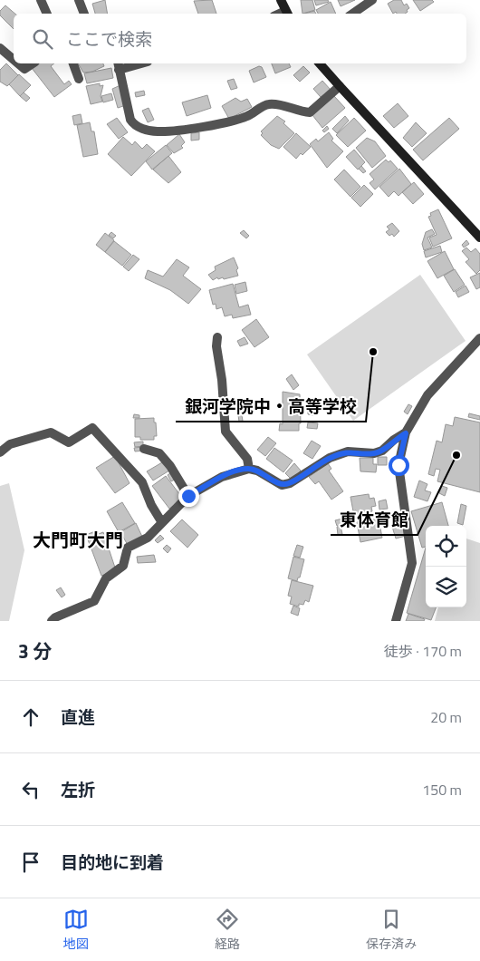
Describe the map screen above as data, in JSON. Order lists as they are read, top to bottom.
{
  "districts": ["大門町大門"],
  "places": ["銀河学院中・高等学校", "東体育館"],
  "page": {
    "search": "ここで検索",
    "heading": ["3 分", "徒歩 · 170 m"],
    "list": [
      ["直進", "20 m"],
      ["左折", "150 m"],
      "目的地に到着"
    ],
    "nav": ["地図", "経路", "保存済み"]
  }
}
